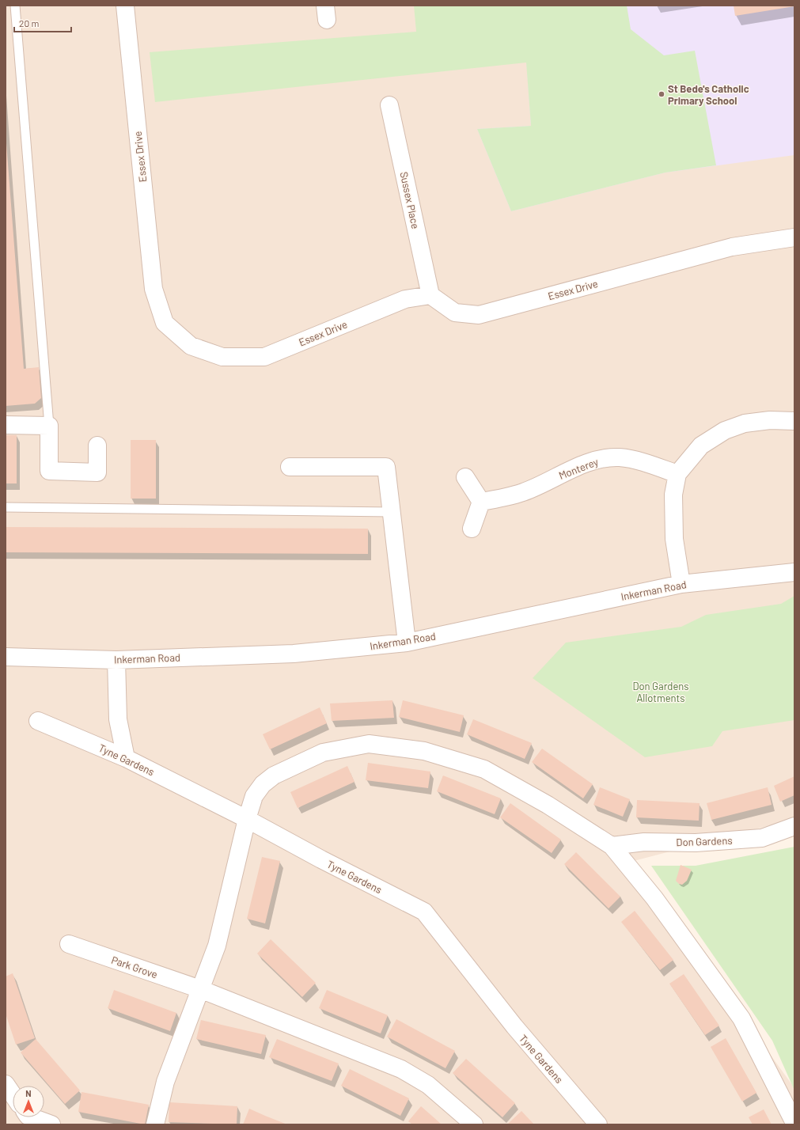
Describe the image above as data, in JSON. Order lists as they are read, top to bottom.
{
  "streets": {
    "street": [
      "Essex Drive",
      "Sussex Place",
      "Monterey",
      "Inkerman Road",
      "Tyne Gardens",
      "Don Gardens",
      "Park Grove"
    ]
  },
  "crossings": [
    ["Essex Drive", "Sussex Place"]
  ],
  "parks": ["Don Gardens Allotments"],
  "places": ["St Bede's Catholic Primary School"],
  "scale_bar": "20 m",
  "north": "top"
}
